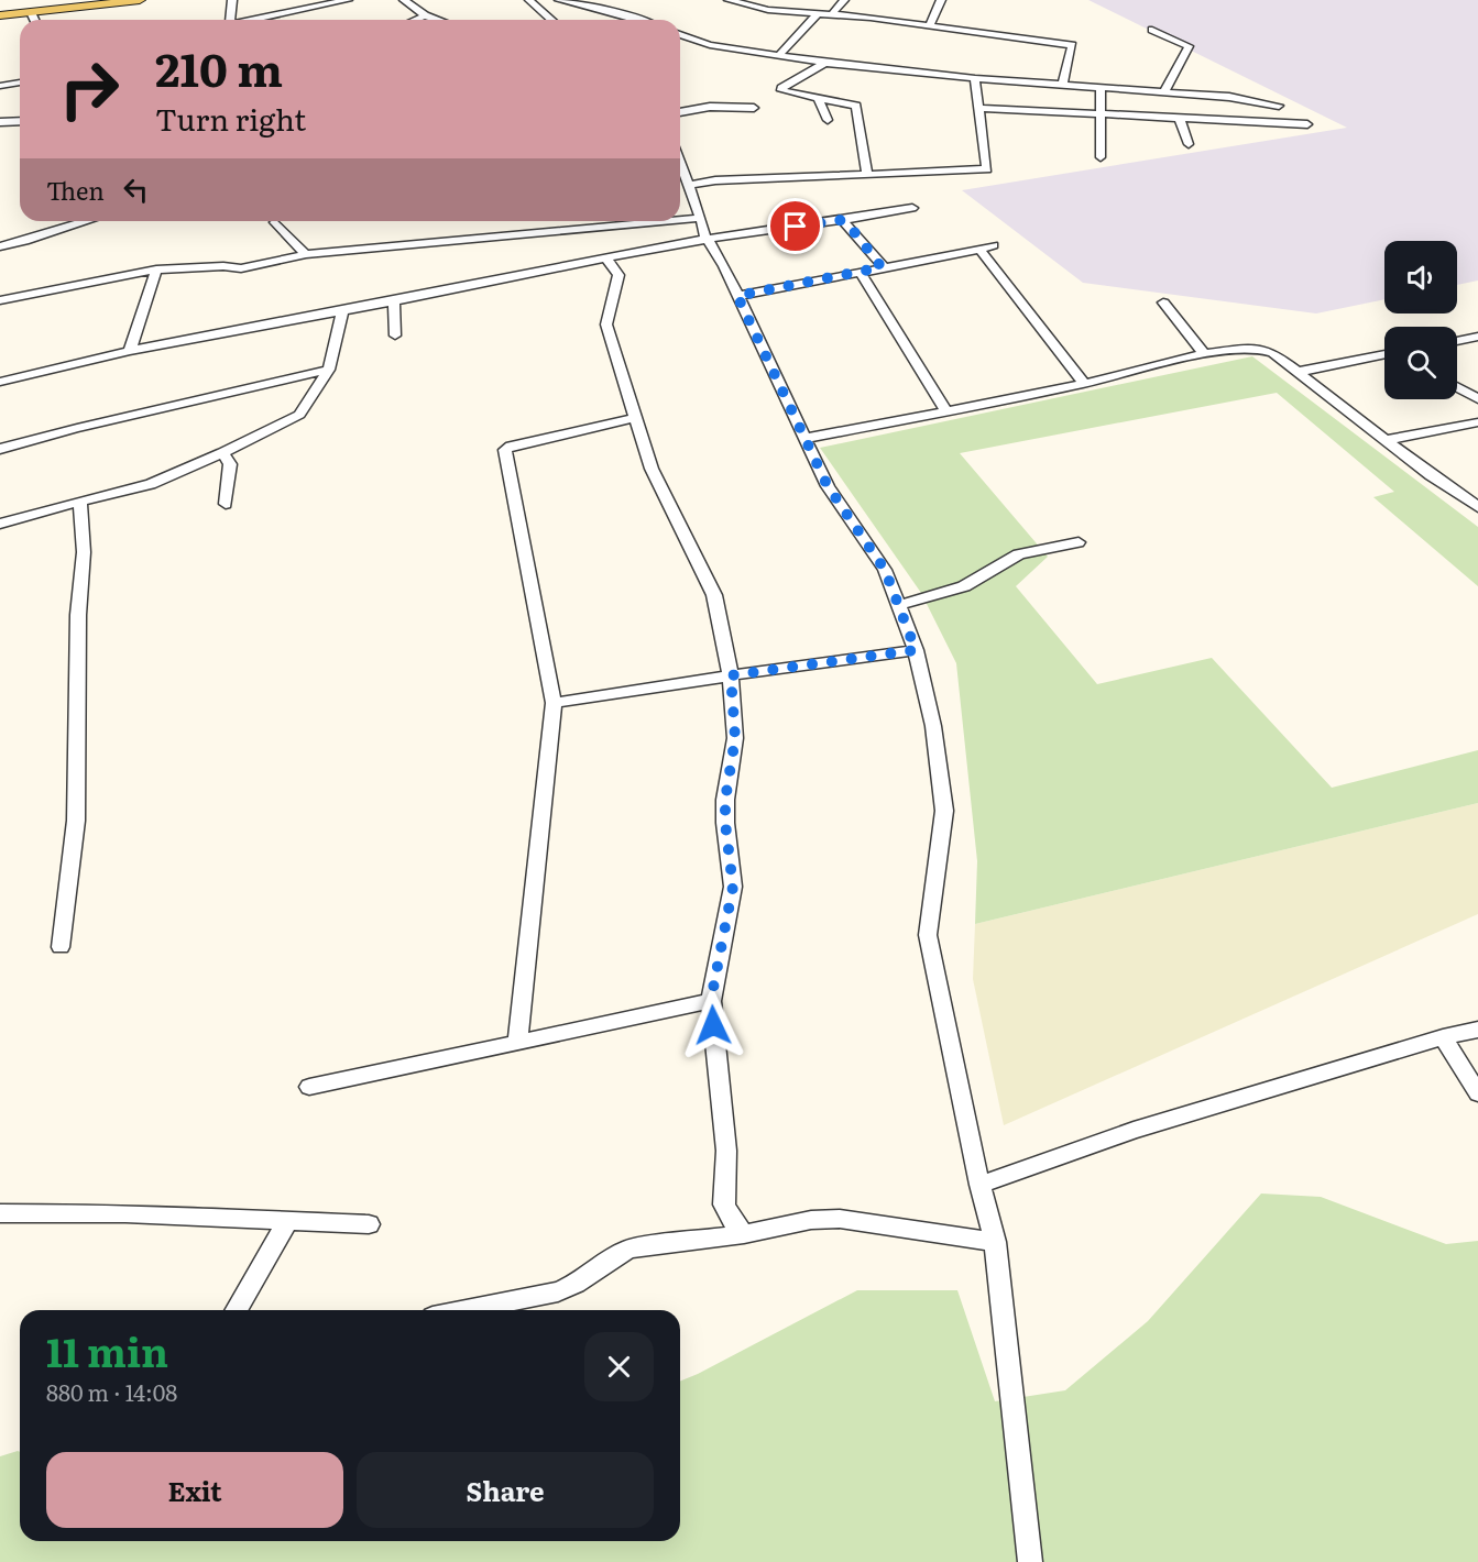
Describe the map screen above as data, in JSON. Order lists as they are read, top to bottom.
{
  "page": {
    "turn": ["210 m", "Turn right"],
    "then": "Then",
    "heading": ["11 min", "880 m · 14:08"],
    "buttons": ["Exit", "Share"]
  }
}
